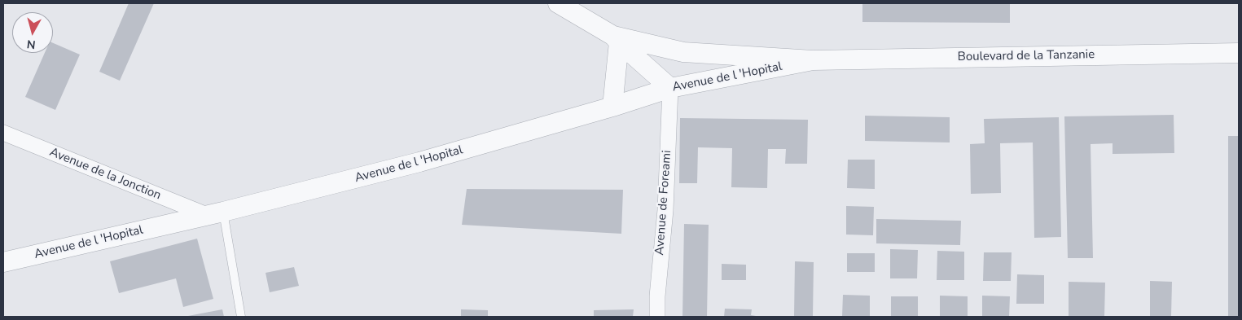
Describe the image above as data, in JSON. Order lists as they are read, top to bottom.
{
  "streets": {
    "street": [
      "Boulevard de la Tanzanie",
      "Avenue de l 'Hopital",
      "Avenue de la Jonction",
      "Avenue de Foreami"
    ]
  },
  "crossings": [
    ["Boulevard de la Tanzanie", "Avenue de l 'Hopital"],
    ["Avenue de l 'Hopital", "Avenue de la Jonction"],
    ["Avenue de l 'Hopital", "Avenue de Foreami"]
  ],
  "north": "bottom"
}
